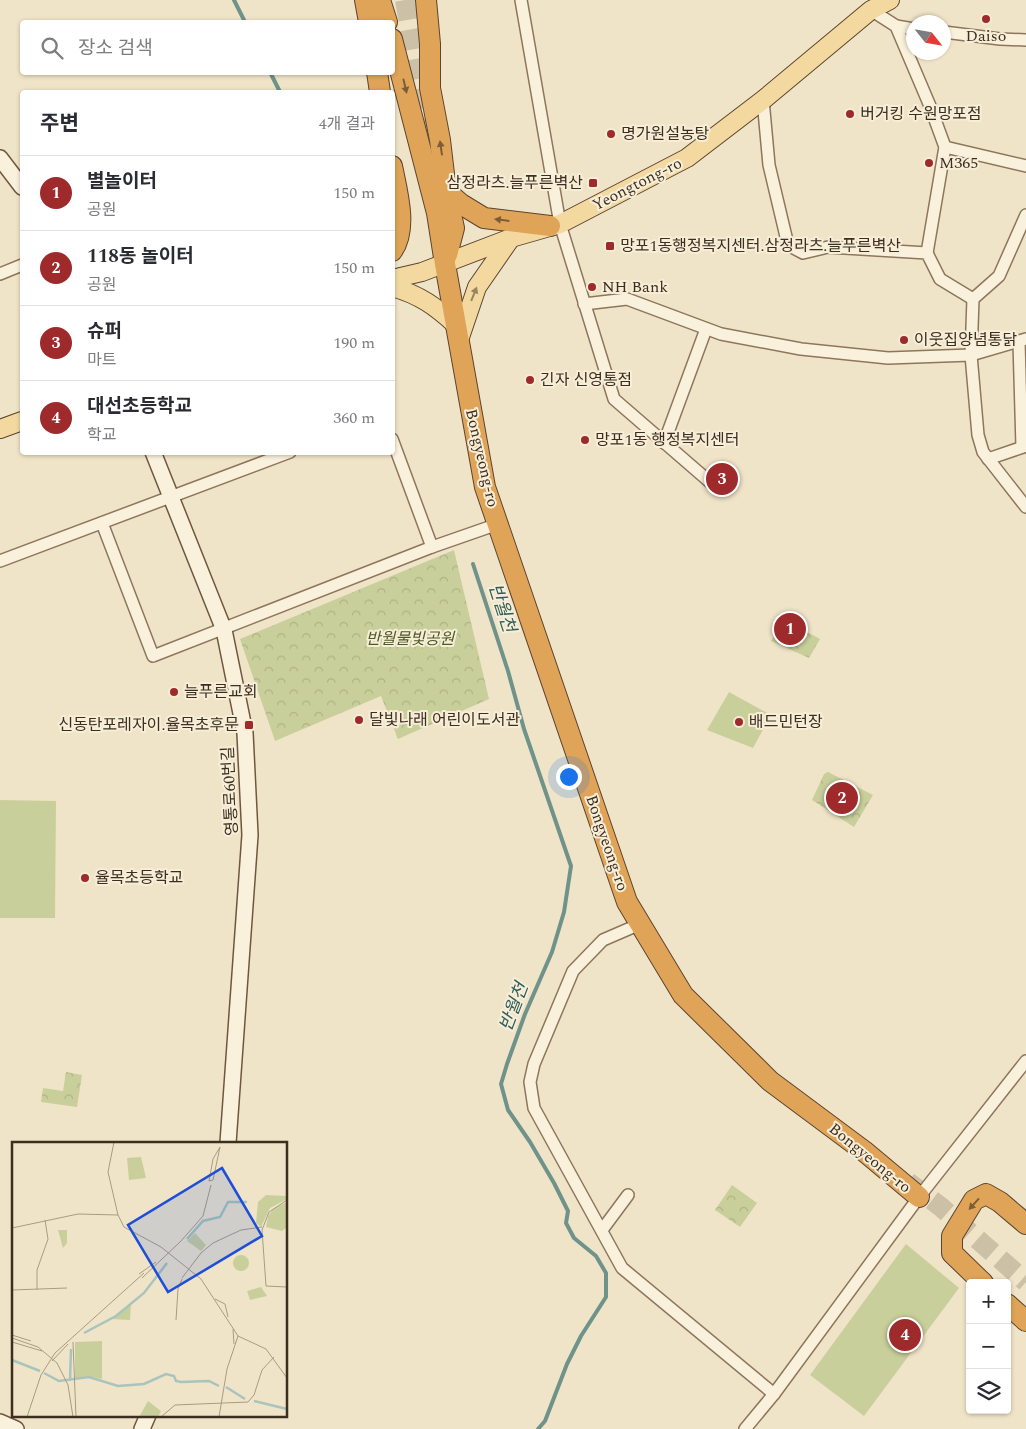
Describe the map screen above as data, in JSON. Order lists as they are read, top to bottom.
{
  "streets": {
    "highway": ["Bongyeong-ro"],
    "main road": ["Yeongtong-ro"],
    "street": ["영통로60번길"]
  },
  "crossings": [
    ["Yeongtong-ro", "Bongyeong-ro"]
  ],
  "water": ["반월천"],
  "parks": ["반월물빛공원"],
  "places": {
    "other": [
      "Daiso",
      "버거킹 수원망포점",
      "명가원설농탕",
      "M365",
      "NH Bank",
      "이웃집양념통닭",
      "긴자 신영통점",
      "망포1동 행정복지센터",
      "늘푸른교회",
      "달빛나래 어린이도서관",
      "배드민턴장",
      "율목초등학교"
    ],
    "transit": ["삼정라츠.늘푸른벽산", "망포1동행정복지센터.삼정라츠.늘푸른벽산", "신동탄포레자이.율목초후문"]
  },
  "north": "bottom right",
  "page": {
    "search": "장소 검색",
    "heading": ["주변", "4개 결과"],
    "list": [
      {
        "mark": "1",
        "name": "별놀이터",
        "note": "공원",
        "value": "150 m"
      },
      {
        "mark": "2",
        "name": "118동 놀이터",
        "note": "공원",
        "value": "150 m"
      },
      {
        "mark": "3",
        "name": "슈퍼",
        "note": "마트",
        "value": "190 m"
      },
      {
        "mark": "4",
        "name": "대선초등학교",
        "note": "학교",
        "value": "360 m"
      }
    ],
    "pins": [
      "3",
      "1",
      "2",
      "4"
    ],
    "map_buttons": ["+", "−"]
  }
}
